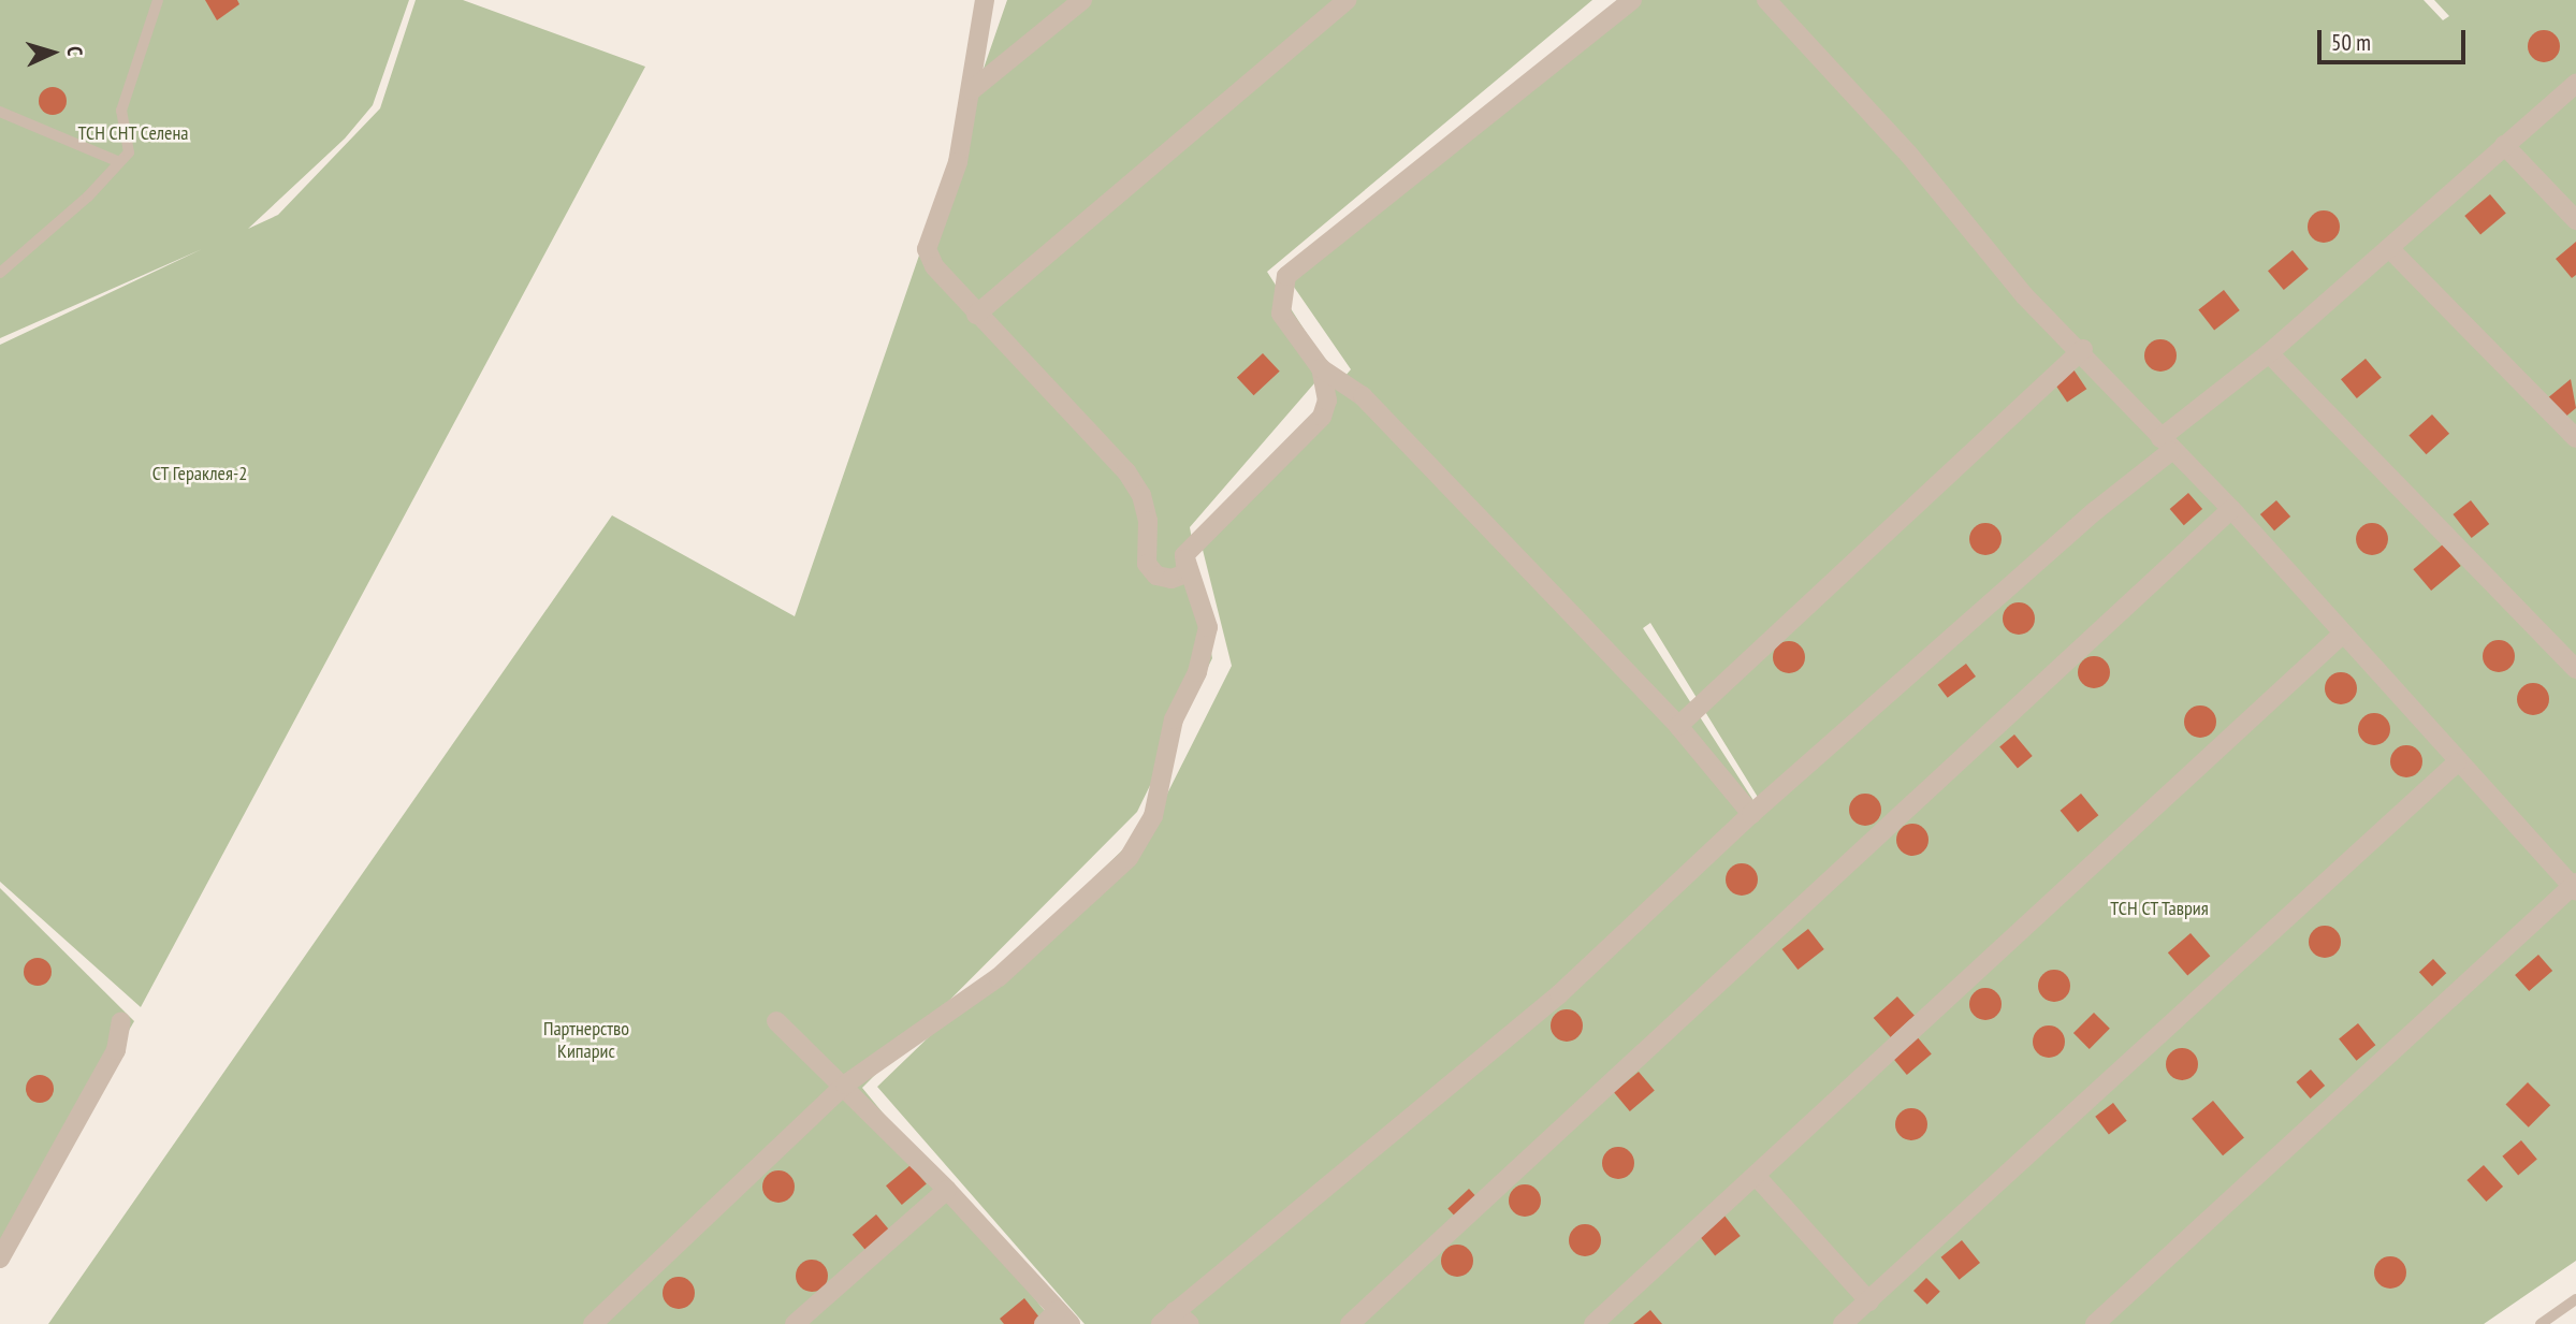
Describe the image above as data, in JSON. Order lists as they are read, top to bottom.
{
  "parks": [
    "ТСН СНТ Селена",
    "СТ Гераклея-2",
    "ТСН СТ Таврия",
    "Партнерство Кипарис"
  ],
  "scale_bar": "50 m",
  "north": "right"
}
